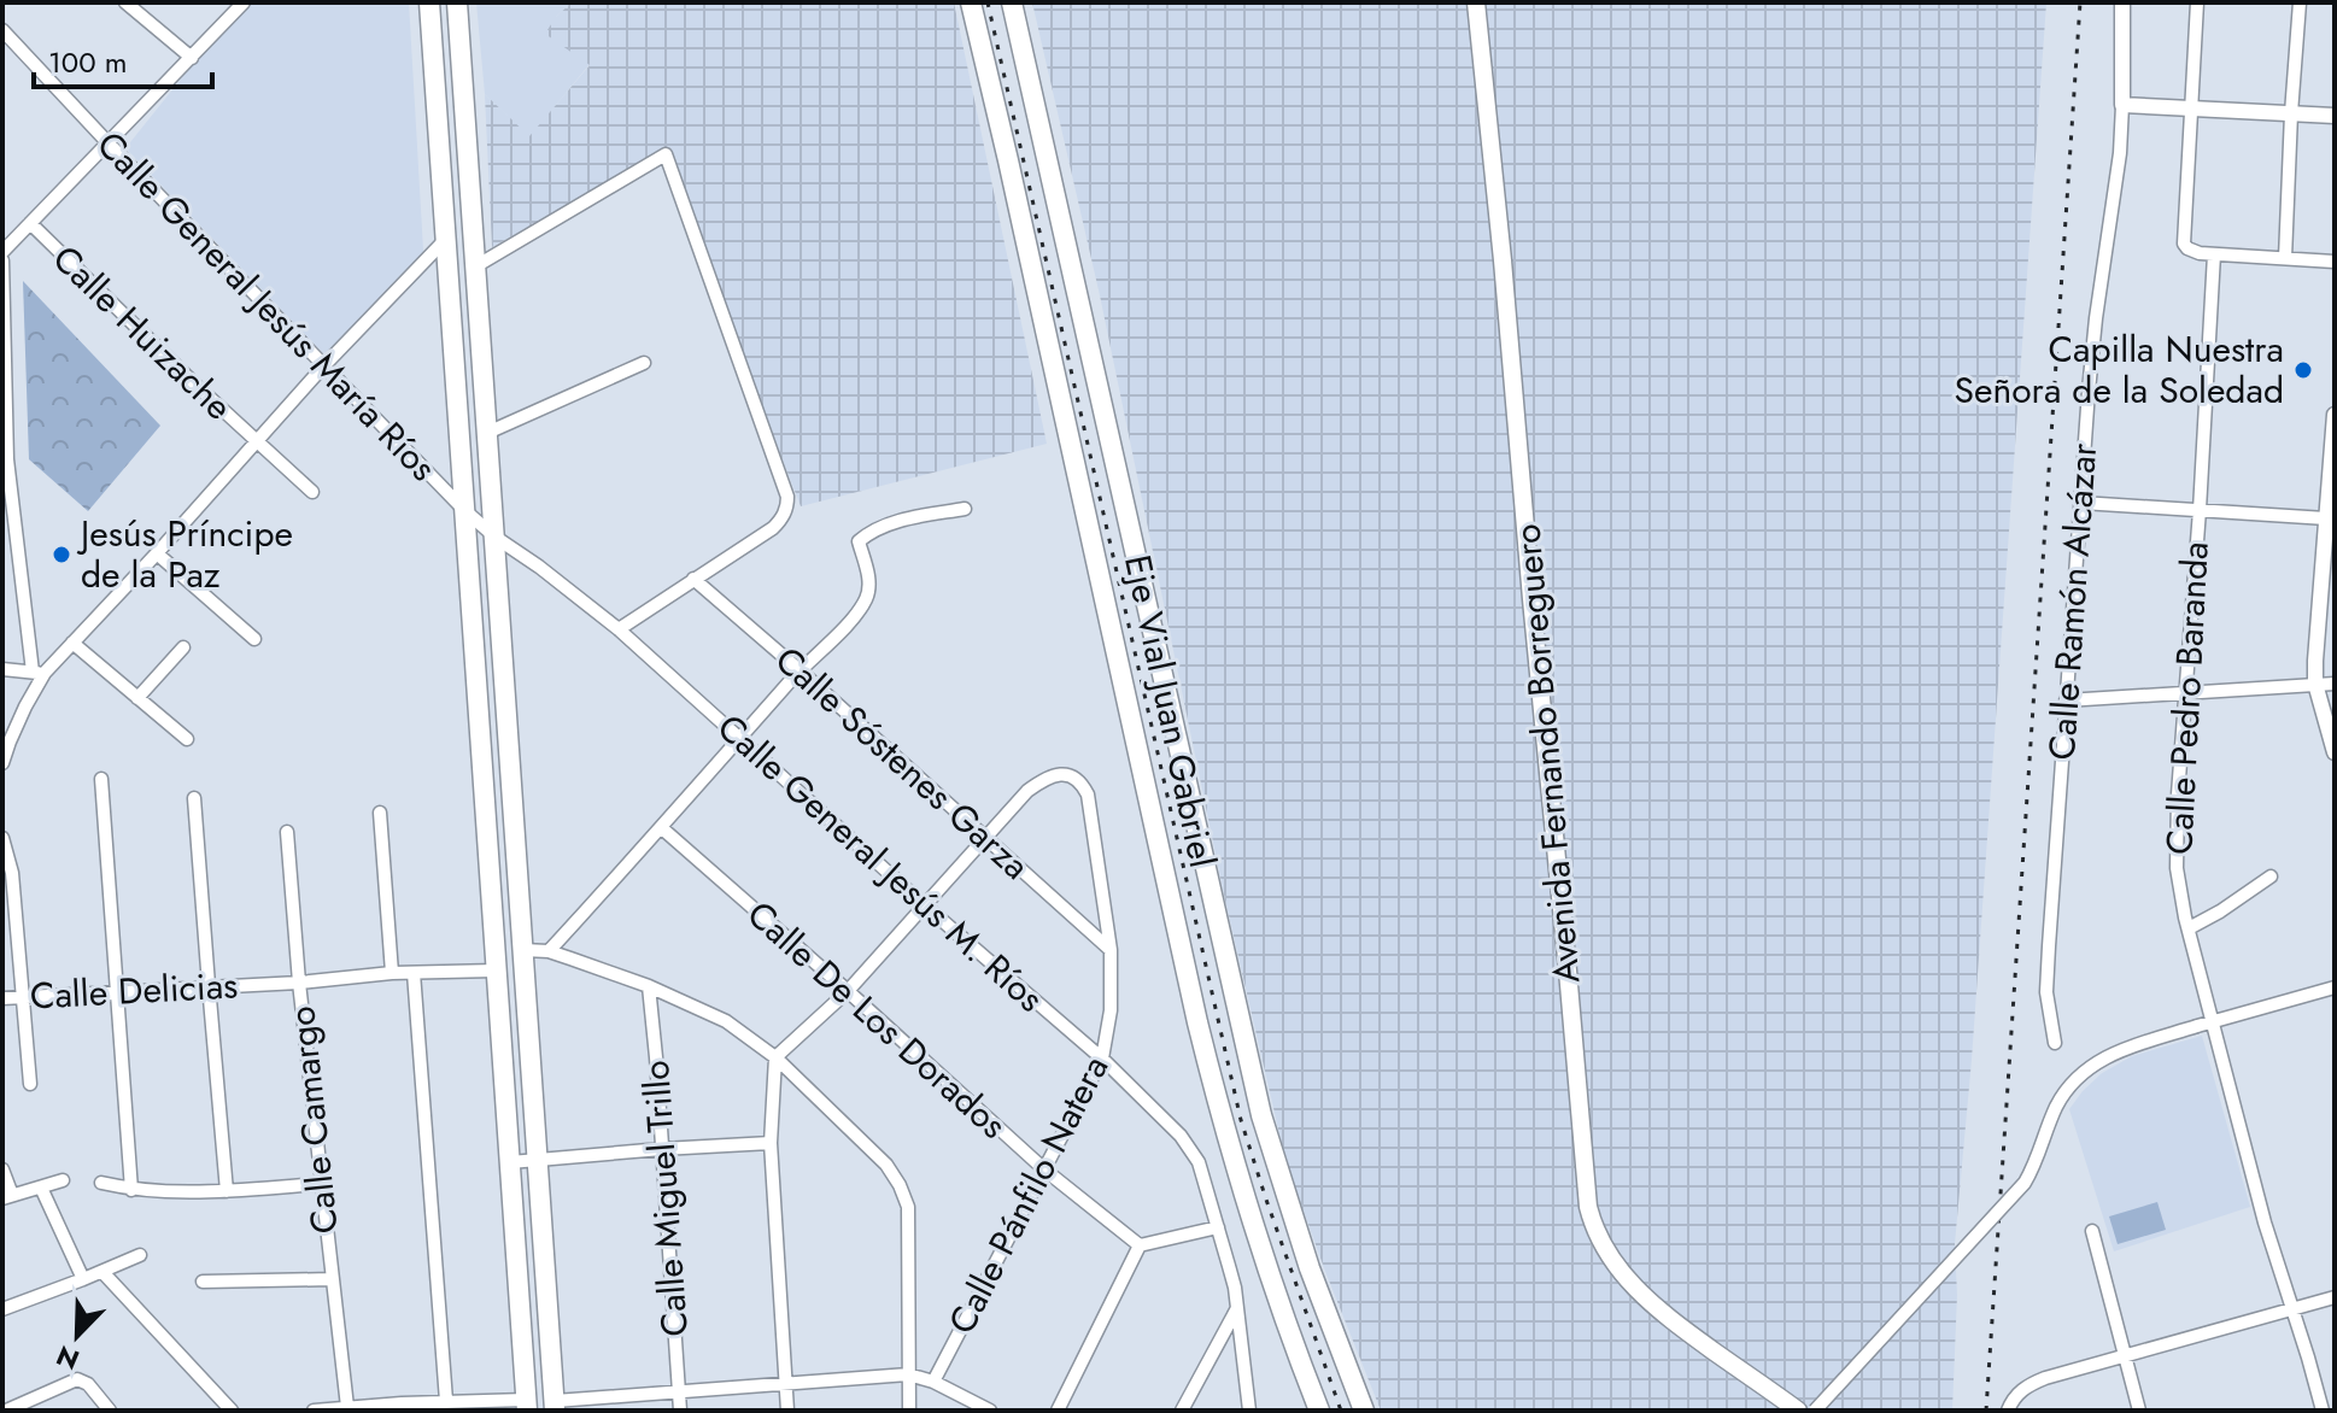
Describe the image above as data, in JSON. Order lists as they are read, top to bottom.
{
  "streets": {
    "main road": ["Eje Vial Juan Gabriel", "Avenida Fernando Borreguero"],
    "street": [
      "Calle General Jesús María Ríos",
      "Calle Huizache",
      "Calle Ramón Alcázar",
      "Calle Pedro Baranda",
      "Calle Sóstenes Garza",
      "Calle General Jesús M. Ríos",
      "Calle Delicias",
      "Calle De Los Dorados",
      "Calle Camargo",
      "Calle Pánfilo Natera",
      "Calle Miguel Trillo"
    ]
  },
  "crossings": [
    ["Calle General Jesús María Ríos", "Calle General Jesús M. Ríos"],
    ["Calle Sóstenes Garza", "Calle Pánfilo Natera"],
    ["Calle General Jesús M. Ríos", "Calle Pánfilo Natera"],
    ["Calle Delicias", "Calle Camargo"],
    ["Calle De Los Dorados", "Calle Pánfilo Natera"]
  ],
  "places": ["Capilla Nuestra Señora de la Soledad", "Jesús Príncipe de la Paz"],
  "scale_bar": "100 m",
  "north": "bottom left"
}
